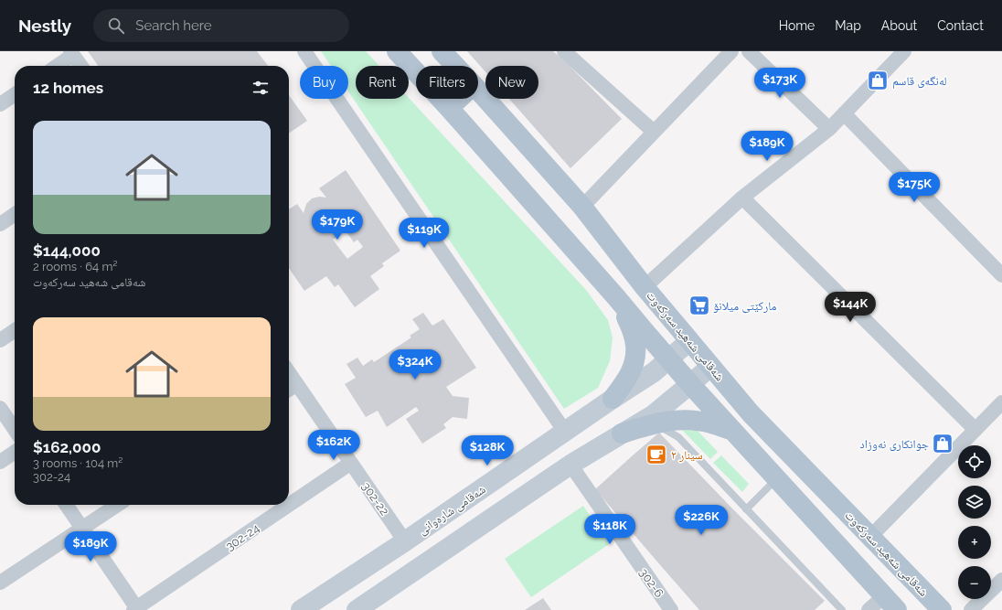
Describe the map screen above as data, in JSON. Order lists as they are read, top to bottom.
{
  "streets": {
    "main road": ["شەقامی شەهید سەرکەوت", "شەقامی شارەوانی"],
    "street": ["302-22", "302-24", "302-6"]
  },
  "crossings": [
    ["شەقامی شەهید سەرکەوت", "شەقامی شارەوانی"],
    ["302-22", "شەقامی شارەوانی"],
    ["302-22", "302-24"]
  ],
  "places": {
    "shop": ["لەنگەی قاسم", "جوانکاری نەوزاد"],
    "supermarket": ["مارکێتی میلانۆ"],
    "cafe": ["سینار ٢"]
  },
  "page": {
    "header": "Nestly",
    "search": "Search here",
    "nav": [
      "Home",
      "Map",
      "About",
      "Contact"
    ],
    "chip": [
      "Buy",
      "Rent",
      "Filters",
      "New"
    ],
    "heading": "12 homes",
    "price": [
      "$173K",
      "$189K",
      "$175K",
      "$179K",
      "$119K",
      "$144K",
      "$324K",
      "$162K",
      "$128K",
      "$226K",
      "$118K",
      "$189K"
    ],
    "list": [
      {
        "name": "$144,000",
        "note": "2 rooms · 64 m² · شەقامی شەهید سەرکەوت"
      },
      {
        "name": "$162,000",
        "note": "3 rooms · 104 m² · 302-24"
      }
    ],
    "map_buttons": ["+", "−"]
  }
}
